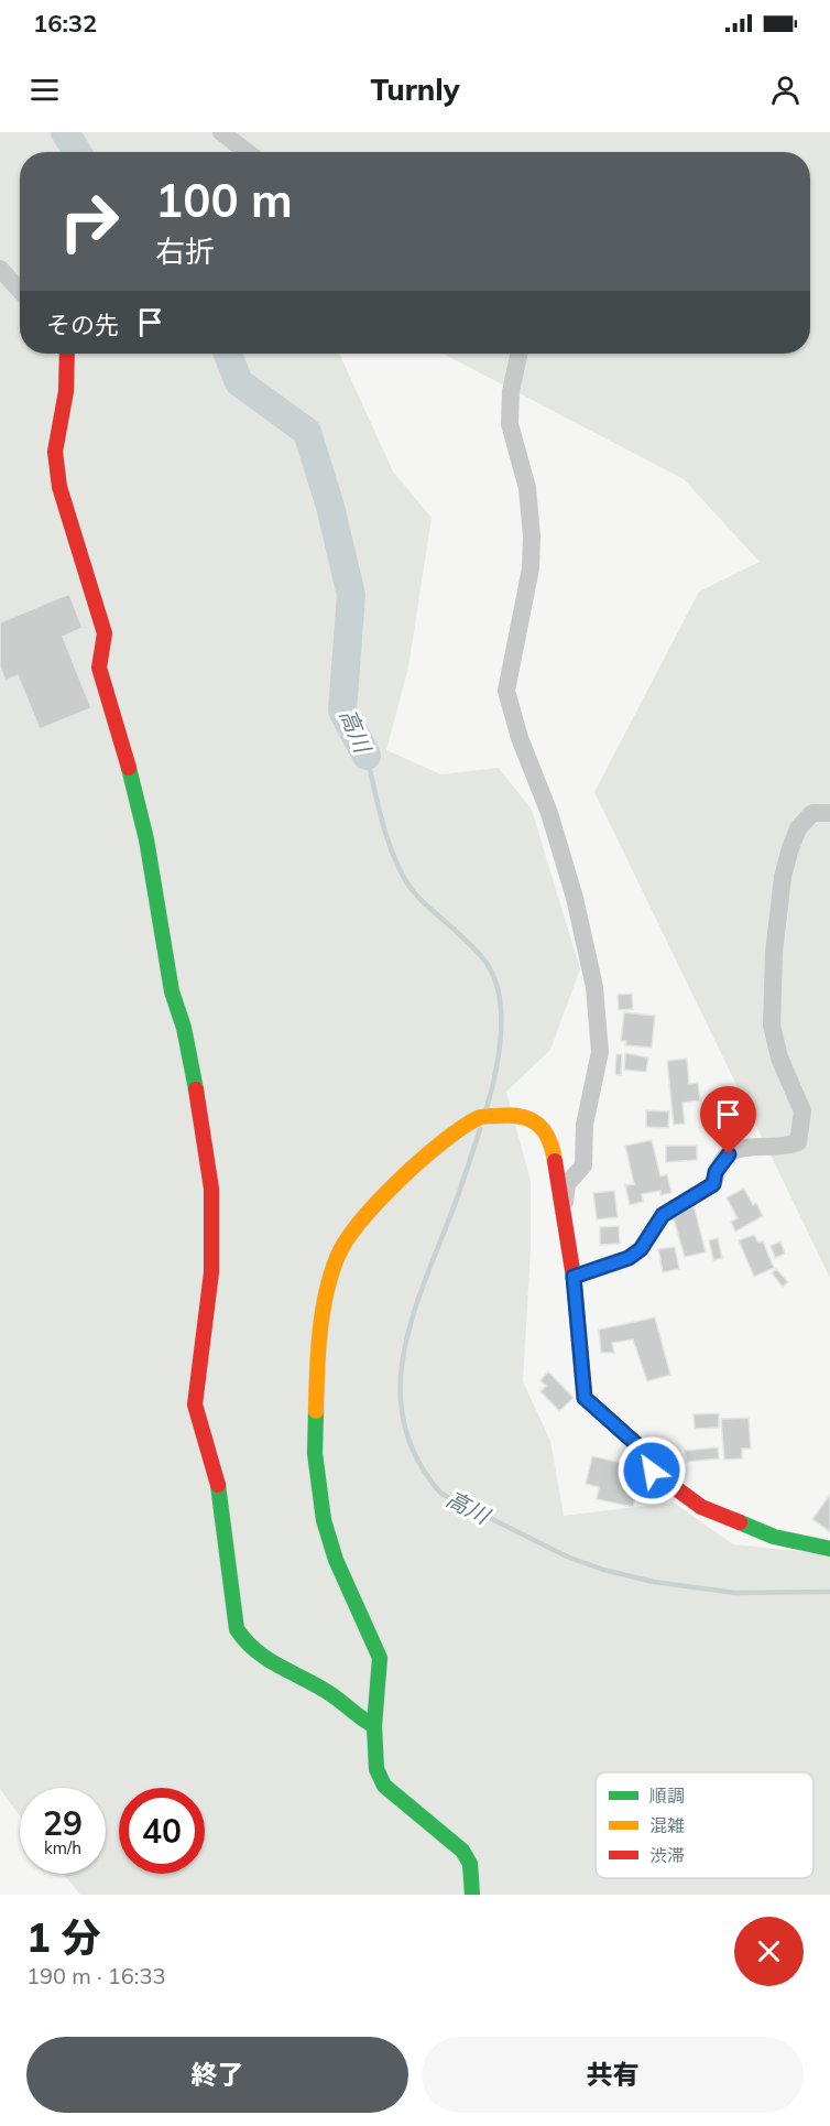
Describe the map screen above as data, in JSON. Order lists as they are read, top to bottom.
{
  "water": ["高川"],
  "legend": ["順調", "混雑", "渋滞"],
  "page": {
    "status": "16:32",
    "header": "Turnly",
    "turn": ["100 m", "右折"],
    "then": "その先",
    "speed": "29 km/h",
    "limit": "40",
    "heading": ["1 分", "190 m · 16:33"],
    "buttons": ["終了", "共有"]
  }
}
